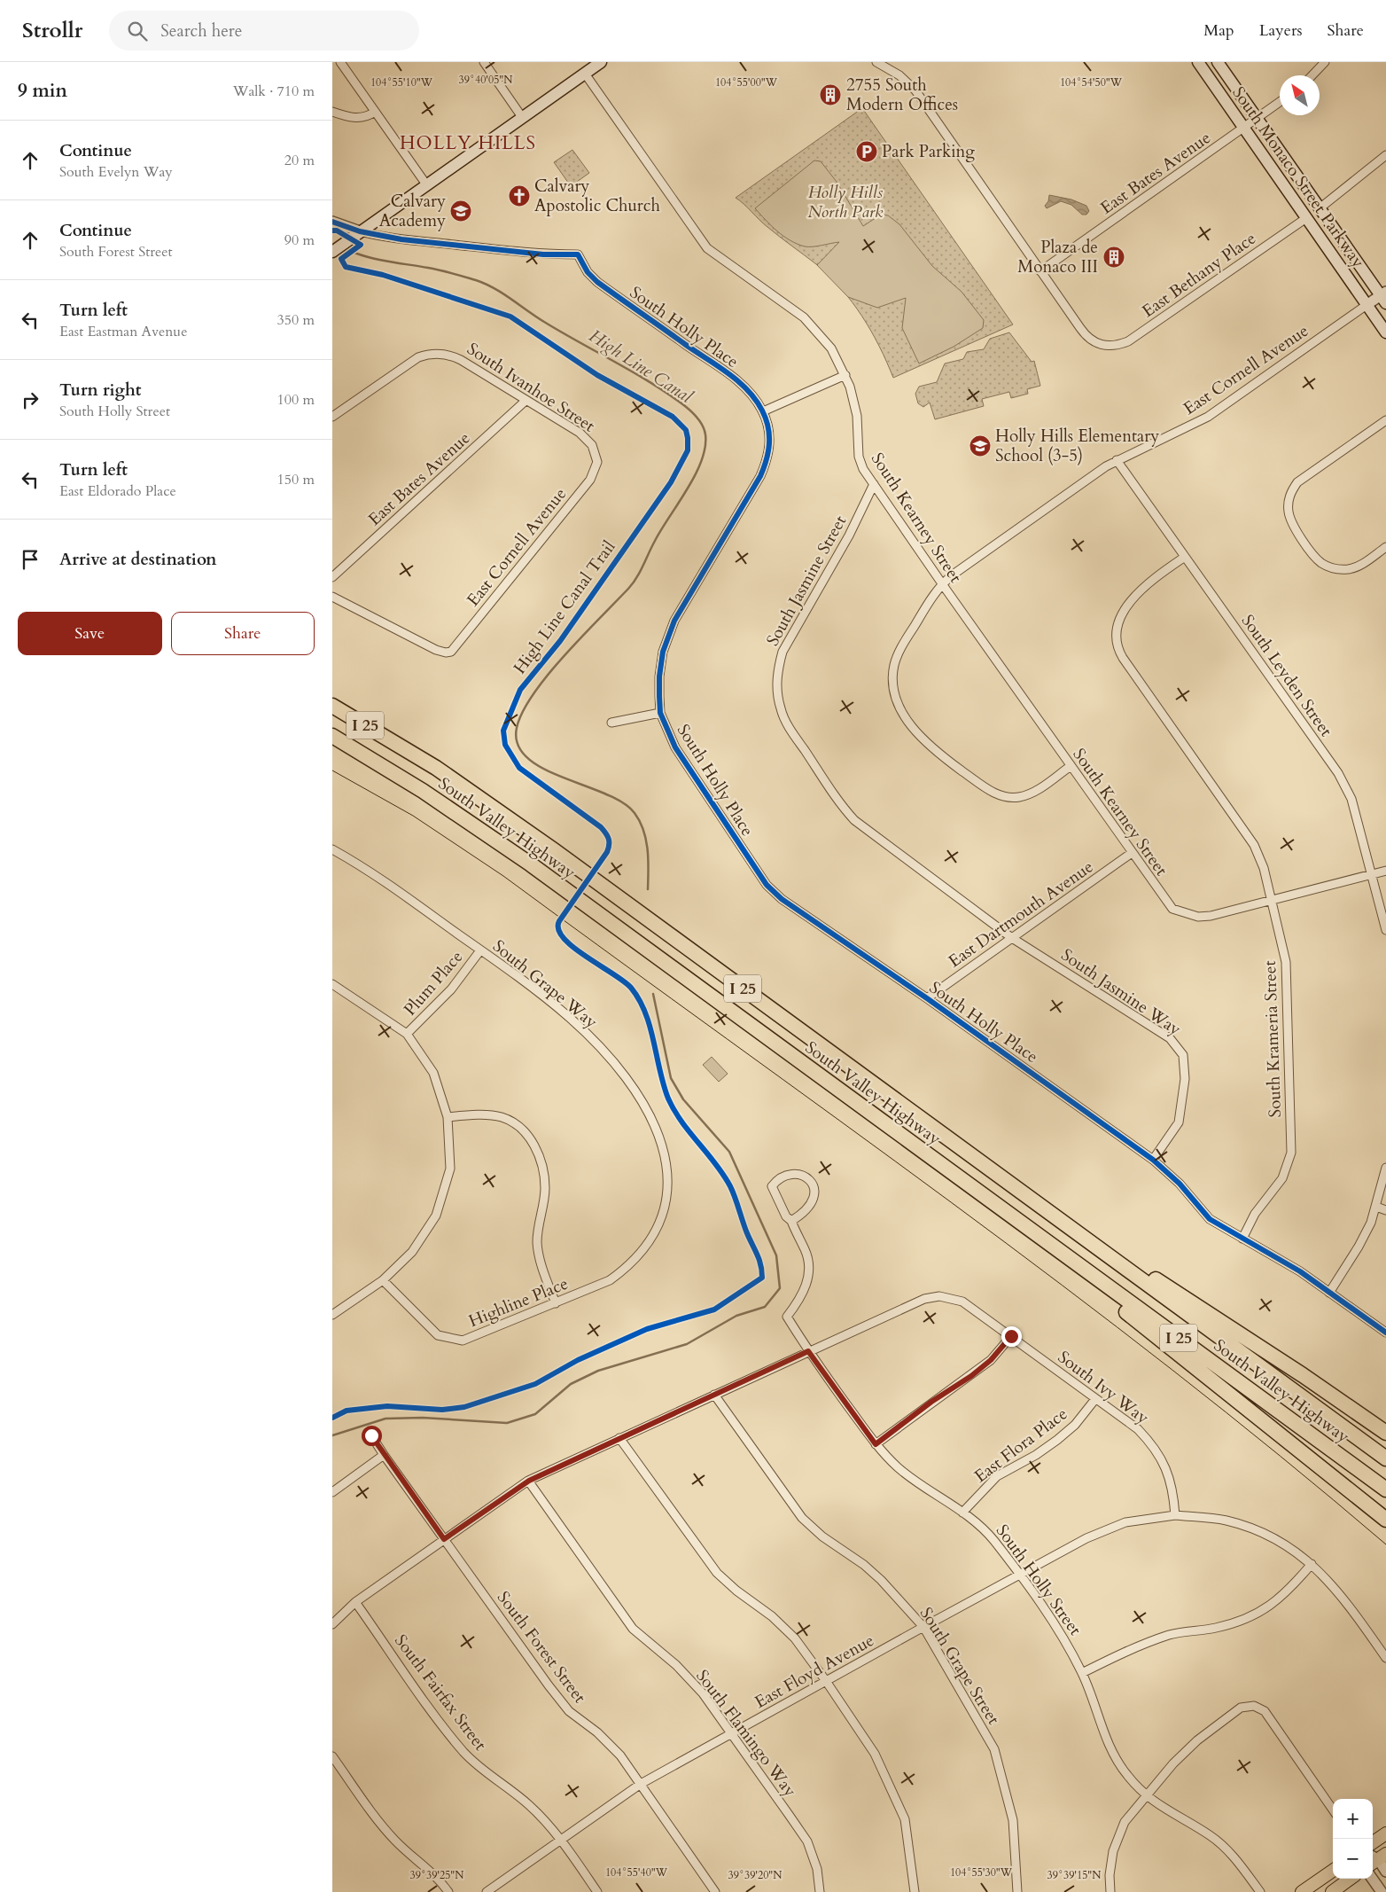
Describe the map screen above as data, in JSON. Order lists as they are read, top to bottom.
{
  "streets": {
    "highway": ["I 25", "South Valley Highway"],
    "main road": ["South Monaco Street Parkway"],
    "street": [
      "East Bates Avenue",
      "East Bethany Place",
      "South Holly Place",
      "East Cornell Avenue",
      "South Ivanhoe Street",
      "South Kearney Street",
      "South Jasmine Street",
      "South Leyden Street",
      "East Dartmouth Avenue",
      "Plum Place",
      "South Grape Way",
      "South Jasmine Way",
      "South Krameria Street",
      "Highline Place",
      "South Ivy Way",
      "East Flora Place",
      "South Holly Street",
      "South Forest Street",
      "South Grape Street",
      "East Floyd Avenue",
      "South Fairfax Street",
      "South Flamingo Way"
    ],
    "cycle path": ["High Line Canal Trail"]
  },
  "crossings": [
    ["East Bates Avenue", "South Monaco Street Parkway"],
    ["East Bates Avenue", "East Bethany Place"],
    ["East Bates Avenue", "South Ivanhoe Street"],
    ["South Monaco Street Parkway", "East Bethany Place"],
    ["South Monaco Street Parkway", "East Cornell Avenue"],
    ["South Holly Place", "East Dartmouth Avenue"],
    ["South Holly Place", "South Jasmine Way"],
    ["South Holly Place", "South Krameria Street"],
    ["East Cornell Avenue", "South Ivanhoe Street"],
    ["East Cornell Avenue", "South Kearney Street"],
    ["East Cornell Avenue", "South Leyden Street"],
    ["South Kearney Street", "South Jasmine Street"],
    ["South Kearney Street", "South Leyden Street"],
    ["South Kearney Street", "East Dartmouth Avenue"],
    ["South Kearney Street", "South Krameria Street"],
    ["South Jasmine Street", "East Dartmouth Avenue"],
    ["South Jasmine Street", "South Jasmine Way"],
    ["South Leyden Street", "South Krameria Street"],
    ["East Dartmouth Avenue", "South Jasmine Way"],
    ["Plum Place", "South Grape Way"],
    ["South Grape Way", "Highline Place"],
    ["South Ivy Way", "East Flora Place"],
    ["South Ivy Way", "South Holly Street"],
    ["South Ivy Way", "East Floyd Avenue"],
    ["East Flora Place", "South Holly Street"],
    ["South Holly Street", "East Floyd Avenue"],
    ["South Forest Street", "East Floyd Avenue"],
    ["South Grape Street", "East Floyd Avenue"],
    ["East Floyd Avenue", "South Fairfax Street"],
    ["East Floyd Avenue", "South Flamingo Way"]
  ],
  "districts": ["HOLLY HILLS"],
  "water": ["High Line Canal"],
  "parks": ["Holly Hills North Park"],
  "places": {
    "building": ["2755 South Modern Offices", "Plaza de Monaco III"],
    "parking": ["Park Parking"],
    "church": ["Calvary Apostolic Church"],
    "school or university": ["Calvary Academy", "Holly Hills Elementary School (3-5)"]
  },
  "north": "top left",
  "page": {
    "header": "Strollr",
    "search": "Search here",
    "nav": ["Map", "Layers", "Share"],
    "heading": ["9 min", "Walk · 710 m"],
    "list": [
      ["Continue", "South Evelyn Way", "20 m"],
      ["Continue", "South Forest Street", "90 m"],
      ["Turn left", "East Eastman Avenue", "350 m"],
      ["Turn right", "South Holly Street", "100 m"],
      ["Turn left", "East Eldorado Place", "150 m"],
      "Arrive at destination"
    ],
    "buttons": ["Save", "Share"],
    "map_buttons": ["+", "−"]
  },
  "coordinates": [
    "39°40'05\"N",
    "104°54'50\"W",
    "104°55'10\"W",
    "104°55'00\"W",
    "104°55'40\"W",
    "104°55'30\"W",
    "39°39'25\"N",
    "39°39'20\"N",
    "39°39'15\"N"
  ]
}
